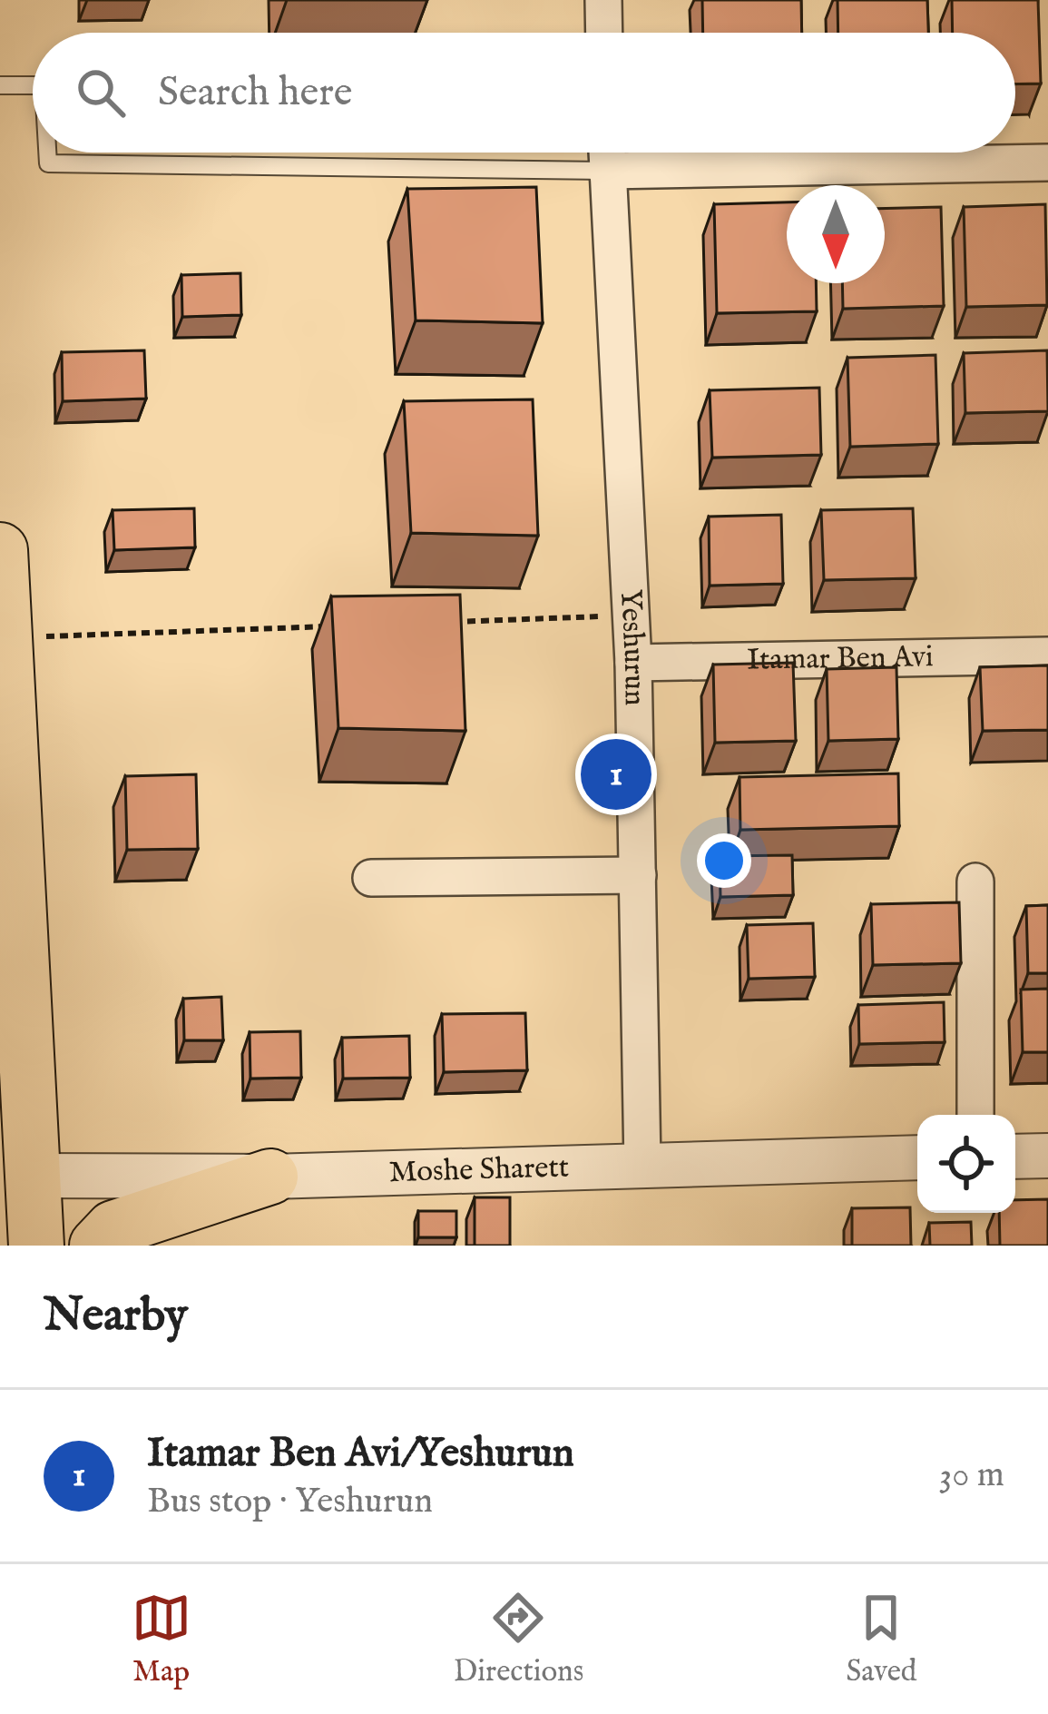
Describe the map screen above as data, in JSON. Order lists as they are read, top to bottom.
{
  "streets": {
    "street": ["Yeshurun", "Itamar Ben Avi", "Moshe Sharett"]
  },
  "crossings": [
    ["Yeshurun", "Itamar Ben Avi"],
    ["Yeshurun", "Moshe Sharett"]
  ],
  "north": "bottom",
  "page": {
    "search": "Search here",
    "pins": "1",
    "heading": "Nearby",
    "list": [
      {
        "mark": "1",
        "name": "Itamar Ben Avi/Yeshurun",
        "note": "Bus stop · Yeshurun",
        "value": "30 m"
      }
    ],
    "nav": ["Map", "Directions", "Saved"]
  }
}
